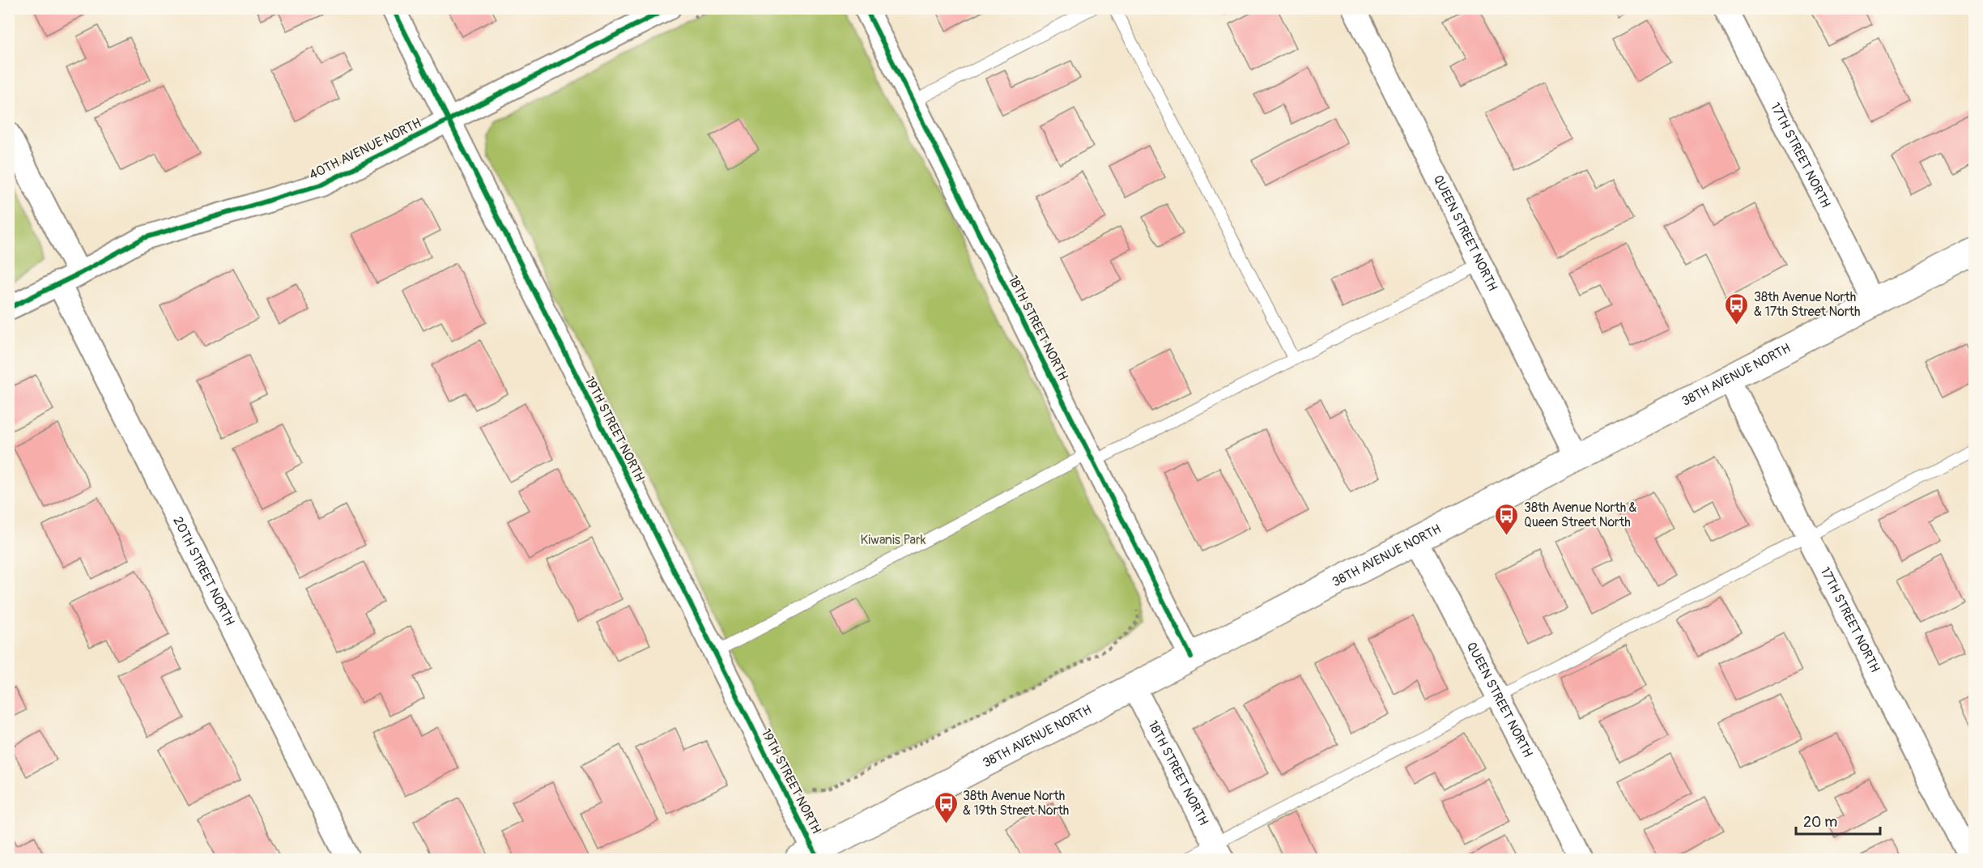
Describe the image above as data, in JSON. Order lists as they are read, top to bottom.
{
  "streets": {
    "main road": ["38TH AVENUE NORTH"],
    "street": [
      "40TH AVENUE NORTH",
      "17TH STREET NORTH",
      "QUEEN STREET NORTH",
      "18TH STREET NORTH",
      "19TH STREET NORTH",
      "20TH STREET NORTH"
    ]
  },
  "crossings": [
    ["40TH AVENUE NORTH", "19TH STREET NORTH"],
    ["40TH AVENUE NORTH", "20TH STREET NORTH"],
    ["17TH STREET NORTH", "38TH AVENUE NORTH"],
    ["QUEEN STREET NORTH", "38TH AVENUE NORTH"],
    ["18TH STREET NORTH", "38TH AVENUE NORTH"],
    ["38TH AVENUE NORTH", "19TH STREET NORTH"]
  ],
  "parks": ["Kiwanis Park"],
  "places": {
    "bus stop": ["38th Avenue North & 17th Street North", "38th Avenue North & Queen Street North", "38th Avenue North & 19th Street North"]
  },
  "scale_bar": "20 m"
}
